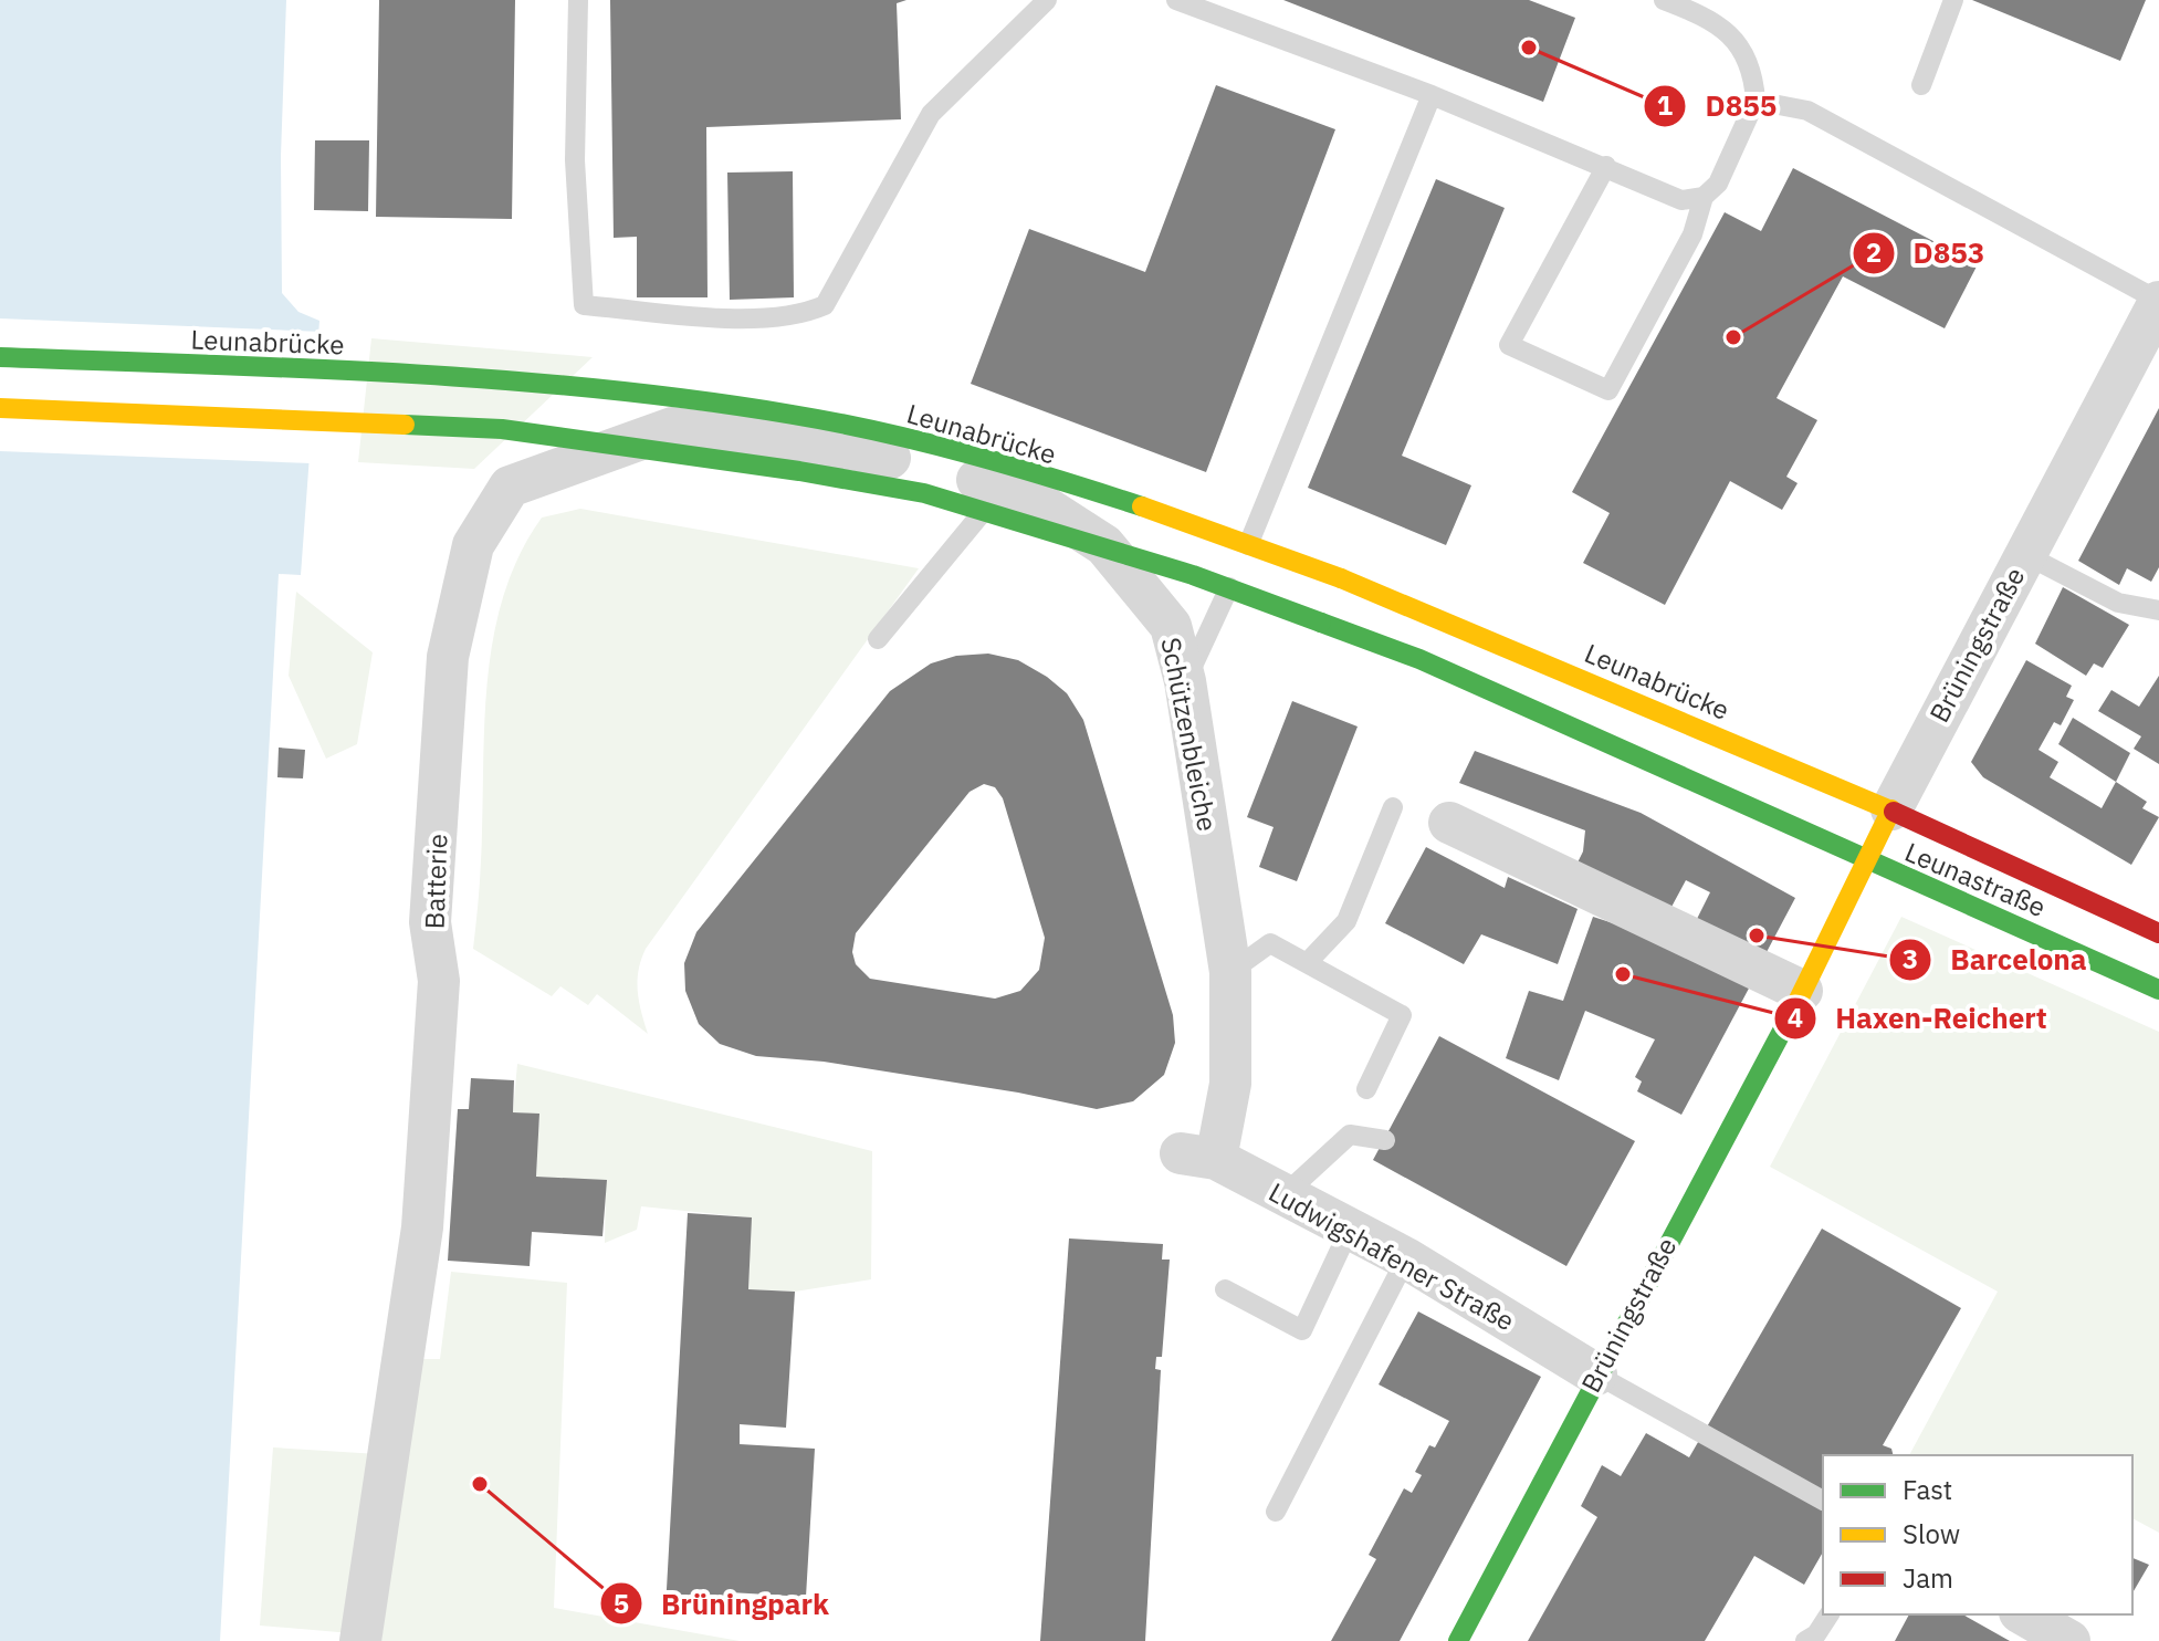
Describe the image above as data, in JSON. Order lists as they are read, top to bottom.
{
  "streets": {
    "main road": ["Leunabrücke", "Brüningstraße", "Leunastraße"],
    "street": ["Schützenbleiche", "Batterie", "Ludwigshafener Straße"]
  },
  "crossings": [
    ["Leunabrücke", "Brüningstraße"],
    ["Leunabrücke", "Leunastraße"],
    ["Brüningstraße", "Leunastraße"],
    ["Brüningstraße", "Ludwigshafener Straße"],
    ["Schützenbleiche", "Batterie"],
    ["Schützenbleiche", "Ludwigshafener Straße"]
  ],
  "places": [
    "D855",
    "D853",
    "Barcelona",
    "Haxen-Reichert",
    "Brüningpark"
  ],
  "legend": ["Fast", "Slow", "Jam"]
}
